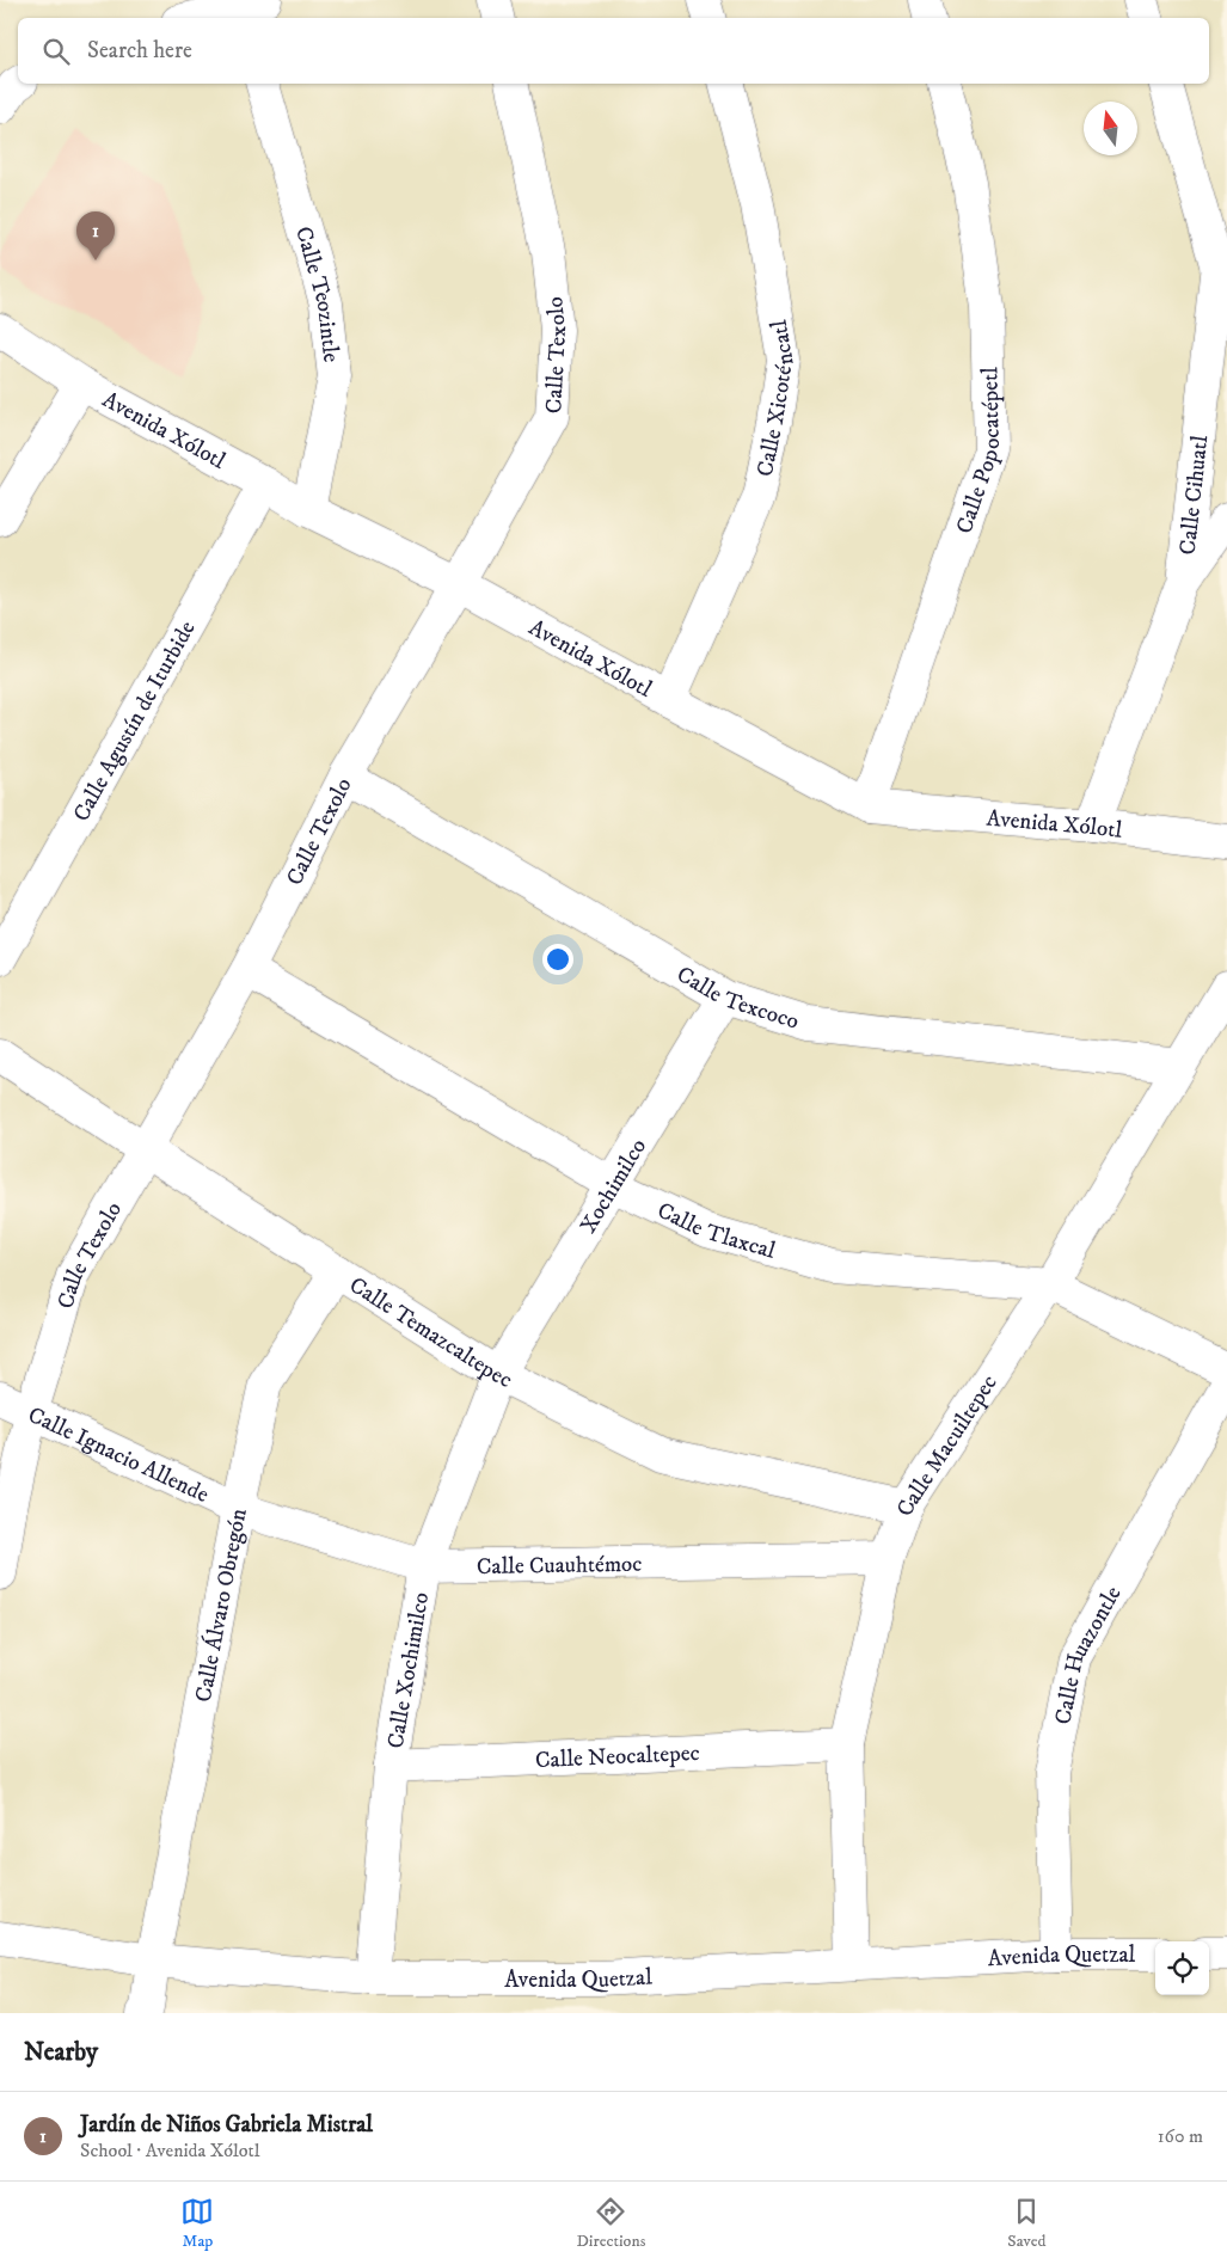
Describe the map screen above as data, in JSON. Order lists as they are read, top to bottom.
{
  "streets": {
    "street": [
      "Calle Teozintle",
      "Calle Texolo",
      "Calle Xicoténcatl",
      "Avenida Xólotl",
      "Calle Popocatépetl",
      "Calle Cihuatl",
      "Calle Agustín de Iturbide",
      "Calle Texcoco",
      "Xochimilco",
      "Calle Tlaxcal",
      "Calle Temazcaltepec",
      "Calle Macuiltepec",
      "Calle Ignacio Allende",
      "Calle Cuauhtémoc",
      "Calle Álvaro Obregón",
      "Calle Huazontle",
      "Calle Xochimilco",
      "Calle Neocaltepec",
      "Avenida Quetzal"
    ]
  },
  "crossings": [
    ["Calle Teozintle", "Avenida Xólotl"],
    ["Calle Texolo", "Avenida Xólotl"],
    ["Calle Texolo", "Calle Texcoco"],
    ["Calle Texolo", "Calle Tlaxcal"],
    ["Calle Texolo", "Calle Temazcaltepec"],
    ["Calle Texolo", "Calle Ignacio Allende"],
    ["Calle Xicoténcatl", "Avenida Xólotl"],
    ["Avenida Xólotl", "Calle Popocatépetl"],
    ["Avenida Xólotl", "Calle Cihuatl"],
    ["Avenida Xólotl", "Calle Agustín de Iturbide"],
    ["Calle Texcoco", "Xochimilco"],
    ["Calle Texcoco", "Calle Macuiltepec"],
    ["Xochimilco", "Calle Tlaxcal"],
    ["Xochimilco", "Calle Temazcaltepec"],
    ["Xochimilco", "Calle Xochimilco"],
    ["Calle Tlaxcal", "Calle Macuiltepec"],
    ["Calle Temazcaltepec", "Calle Macuiltepec"],
    ["Calle Temazcaltepec", "Calle Álvaro Obregón"],
    ["Calle Temazcaltepec", "Calle Xochimilco"],
    ["Calle Macuiltepec", "Calle Cuauhtémoc"],
    ["Calle Macuiltepec", "Calle Neocaltepec"],
    ["Calle Macuiltepec", "Avenida Quetzal"],
    ["Calle Ignacio Allende", "Calle Cuauhtémoc"],
    ["Calle Ignacio Allende", "Calle Álvaro Obregón"],
    ["Calle Cuauhtémoc", "Calle Álvaro Obregón"],
    ["Calle Cuauhtémoc", "Calle Xochimilco"],
    ["Calle Álvaro Obregón", "Avenida Quetzal"],
    ["Calle Huazontle", "Avenida Quetzal"],
    ["Calle Xochimilco", "Calle Neocaltepec"],
    ["Calle Xochimilco", "Avenida Quetzal"]
  ],
  "north": "top",
  "page": {
    "search": "Search here",
    "pins": "1",
    "heading": "Nearby",
    "list": [
      {
        "mark": "1",
        "name": "Jardín de Niños Gabriela Mistral",
        "note": "School · Avenida Xólotl",
        "value": "160 m"
      }
    ],
    "nav": ["Map", "Directions", "Saved"]
  }
}
